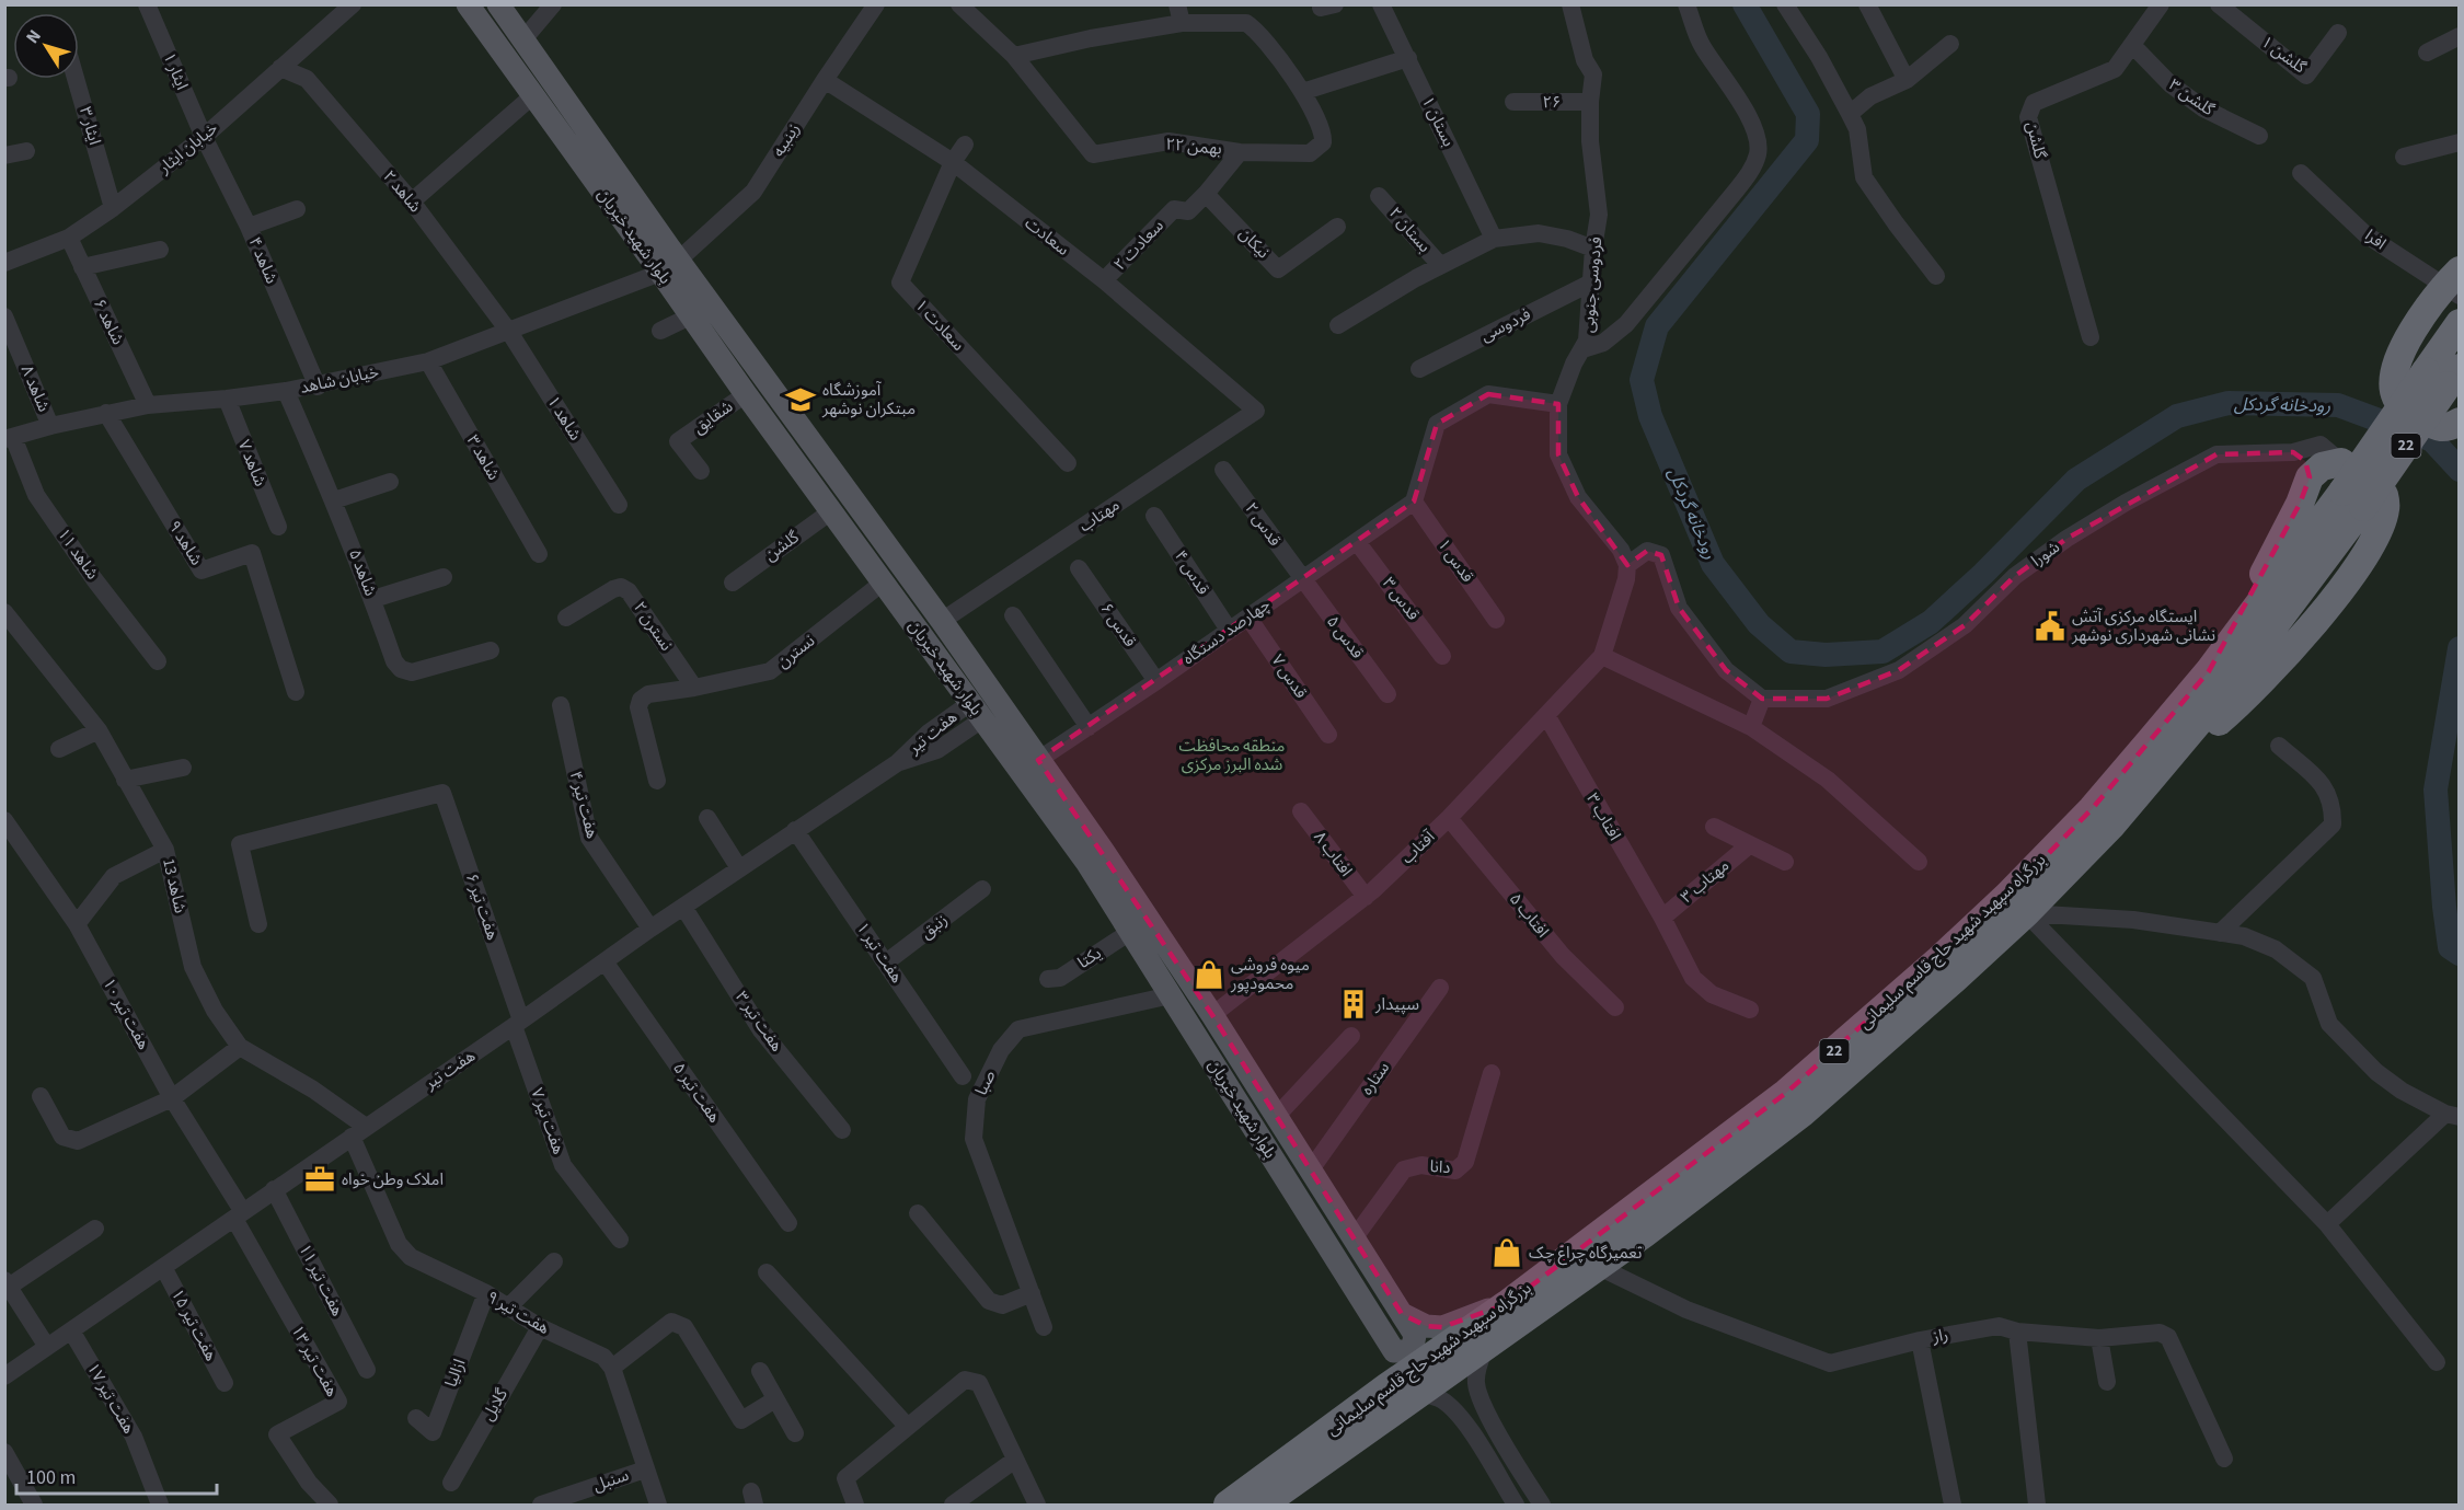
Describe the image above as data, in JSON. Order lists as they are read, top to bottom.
{
  "streets": {
    "highway": ["22", "بزرگراه سپهبد شهید حاج قاسم سلیمانی"],
    "main road": ["بلوار شهید خیریان"],
    "street": [
      "گلشن ۱",
      "ایثار ۱",
      "گلشن ۳",
      "۲۶",
      "بستان ۱",
      "ایثار ۳",
      "زینبیه",
      "گلشن",
      "۲۲ بهمن",
      "خیابان ایثار",
      "شاهد ۲",
      "بستان ۲",
      "سعادت",
      "افرا",
      "نیکان",
      "سعادت ۲",
      "شاهد ۴",
      "فردوسی جنوبی",
      "شاهد ۶",
      "سعادت ۱",
      "فردوسی",
      "خیابان شاهد",
      "شاهد ۸",
      "شقایق",
      "شاهد ۱",
      "شاهد ۳",
      "شاهد ۷",
      "مهتاب",
      "قدس ۲",
      "شاهد ۹",
      "شاهد ۱۱",
      "شورا",
      "قدس ۱",
      "شاهد ۵",
      "قدس ۴",
      "قدس ۳",
      "قدس ۶",
      "نسترن ۲",
      "چهارصد دستگاه",
      "قدس ۵",
      "نسترن",
      "قدس ۷",
      "هفت تیر",
      "هفت تیر ۴",
      "افتاب ۳",
      "آفتاب",
      "افتاب ۸",
      "مهتاب ۳",
      "شاهد 13",
      "هفت تیر ۶",
      "افتاب ۵",
      "زنبق",
      "هفت تیر ۱",
      "یکتا",
      "هفت تیر ۱۰",
      "هفت تیر ۳",
      "ستاره",
      "صبا",
      "هفت تیر ۵",
      "هفت تیر ۷",
      "دانا",
      "هفت تیر ۱۱",
      "هفت تیر ۹",
      "هفت تیر ۱۵",
      "راز",
      "هفت تیر ۱۳",
      "ازالیا",
      "هفت تیر ۱۷",
      "گلایل",
      "سنبل"
    ]
  },
  "crossings": [
    ["ایثار ۱", "خیابان ایثار"],
    ["ایثار ۱", "شاهد ۴"],
    ["گلشن ۳", "گلشن"],
    ["۲۶", "فردوسی جنوبی"],
    ["ایثار ۳", "خیابان ایثار"],
    ["زینبیه", "بلوار شهید خیریان"],
    ["زینبیه", "سعادت"],
    ["زینبیه", "خیابان شاهد"],
    ["گلشن", "بلوار شهید خیریان"],
    ["خیابان ایثار", "شاهد ۲"],
    ["خیابان ایثار", "شاهد ۴"],
    ["خیابان ایثار", "شاهد ۶"],
    ["شاهد ۲", "خیابان شاهد"],
    ["شاهد ۲", "شاهد ۱"],
    ["بلوار شهید خیریان", "خیابان شاهد"],
    ["بلوار شهید خیریان", "شقایق"],
    ["بلوار شهید خیریان", "مهتاب"],
    ["بلوار شهید خیریان", "چهارصد دستگاه"],
    ["بلوار شهید خیریان", "نسترن"],
    ["بلوار شهید خیریان", "هفت تیر"],
    ["بلوار شهید خیریان", "آفتاب"],
    ["بلوار شهید خیریان", "یکتا"],
    ["بلوار شهید خیریان", "ستاره"],
    ["بلوار شهید خیریان", "صبا"],
    ["بلوار شهید خیریان", "دانا"],
    ["سعادت", "سعادت ۲"],
    ["سعادت", "سعادت ۱"],
    ["سعادت", "مهتاب"],
    ["نیکان", "سعادت ۲"],
    ["شاهد ۴", "خیابان شاهد"],
    ["فردوسی جنوبی", "فردوسی"],
    ["شاهد ۶", "خیابان شاهد"],
    ["خیابان شاهد", "شاهد ۸"],
    ["خیابان شاهد", "شاهد ۱"],
    ["خیابان شاهد", "شاهد ۳"],
    ["خیابان شاهد", "شاهد ۷"],
    ["خیابان شاهد", "شاهد ۹"],
    ["خیابان شاهد", "شاهد ۱۱"],
    ["خیابان شاهد", "شاهد ۵"],
    ["قدس ۲", "چهارصد دستگاه"],
    ["قدس ۲", "قدس ۵"],
    ["قدس ۱", "چهارصد دستگاه"],
    ["قدس ۴", "چهارصد دستگاه"],
    ["قدس ۳", "چهارصد دستگاه"],
    ["قدس ۶", "چهارصد دستگاه"],
    ["نسترن ۲", "نسترن"],
    ["چهارصد دستگاه", "قدس ۵"],
    ["چهارصد دستگاه", "قدس ۷"],
    ["هفت تیر", "هفت تیر ۴"],
    ["هفت تیر", "شاهد 13"],
    ["هفت تیر", "هفت تیر ۶"],
    ["هفت تیر", "هفت تیر ۱"],
    ["هفت تیر", "هفت تیر ۱۰"],
    ["هفت تیر", "هفت تیر ۳"],
    ["هفت تیر", "هفت تیر ۵"],
    ["هفت تیر", "هفت تیر ۷"],
    ["هفت تیر", "هفت تیر ۱۱"],
    ["هفت تیر", "هفت تیر ۹"],
    ["هفت تیر", "هفت تیر ۱۵"],
    ["هفت تیر", "هفت تیر ۱۳"],
    ["هفت تیر", "هفت تیر ۱۷"],
    ["افتاب ۳", "آفتاب"],
    ["افتاب ۳", "مهتاب ۳"],
    ["آفتاب", "افتاب ۸"],
    ["آفتاب", "افتاب ۵"],
    ["شاهد 13", "هفت تیر ۹"],
    ["هفت تیر ۶", "هفت تیر ۷"],
    ["زنبق", "هفت تیر ۱"],
    ["بزرگراه سپهبد شهید حاج قاسم سلیمانی", "راز"],
    ["هفت تیر ۱۰", "هفت تیر ۱۳"],
    ["هفت تیر ۹", "ازالیا"],
    ["هفت تیر ۹", "گلایل"]
  ],
  "water": ["رودخانه گردکل"],
  "parks": ["منطقه محافظت شده البرز مرکزی"],
  "places": {
    "school or university": ["آموزشگاه مبتکران نوشهر"],
    "public building": ["ایستگاه مرکزی آتش نشانی شهرداری نوشهر"],
    "shop": ["میوه فروشی محمودپور", "تعمیرگاه چراغ چک"],
    "building": ["سپیدار"],
    "office": ["املاک وطن خواه"]
  },
  "scale_bar": "100 m",
  "north": "top left"
}
